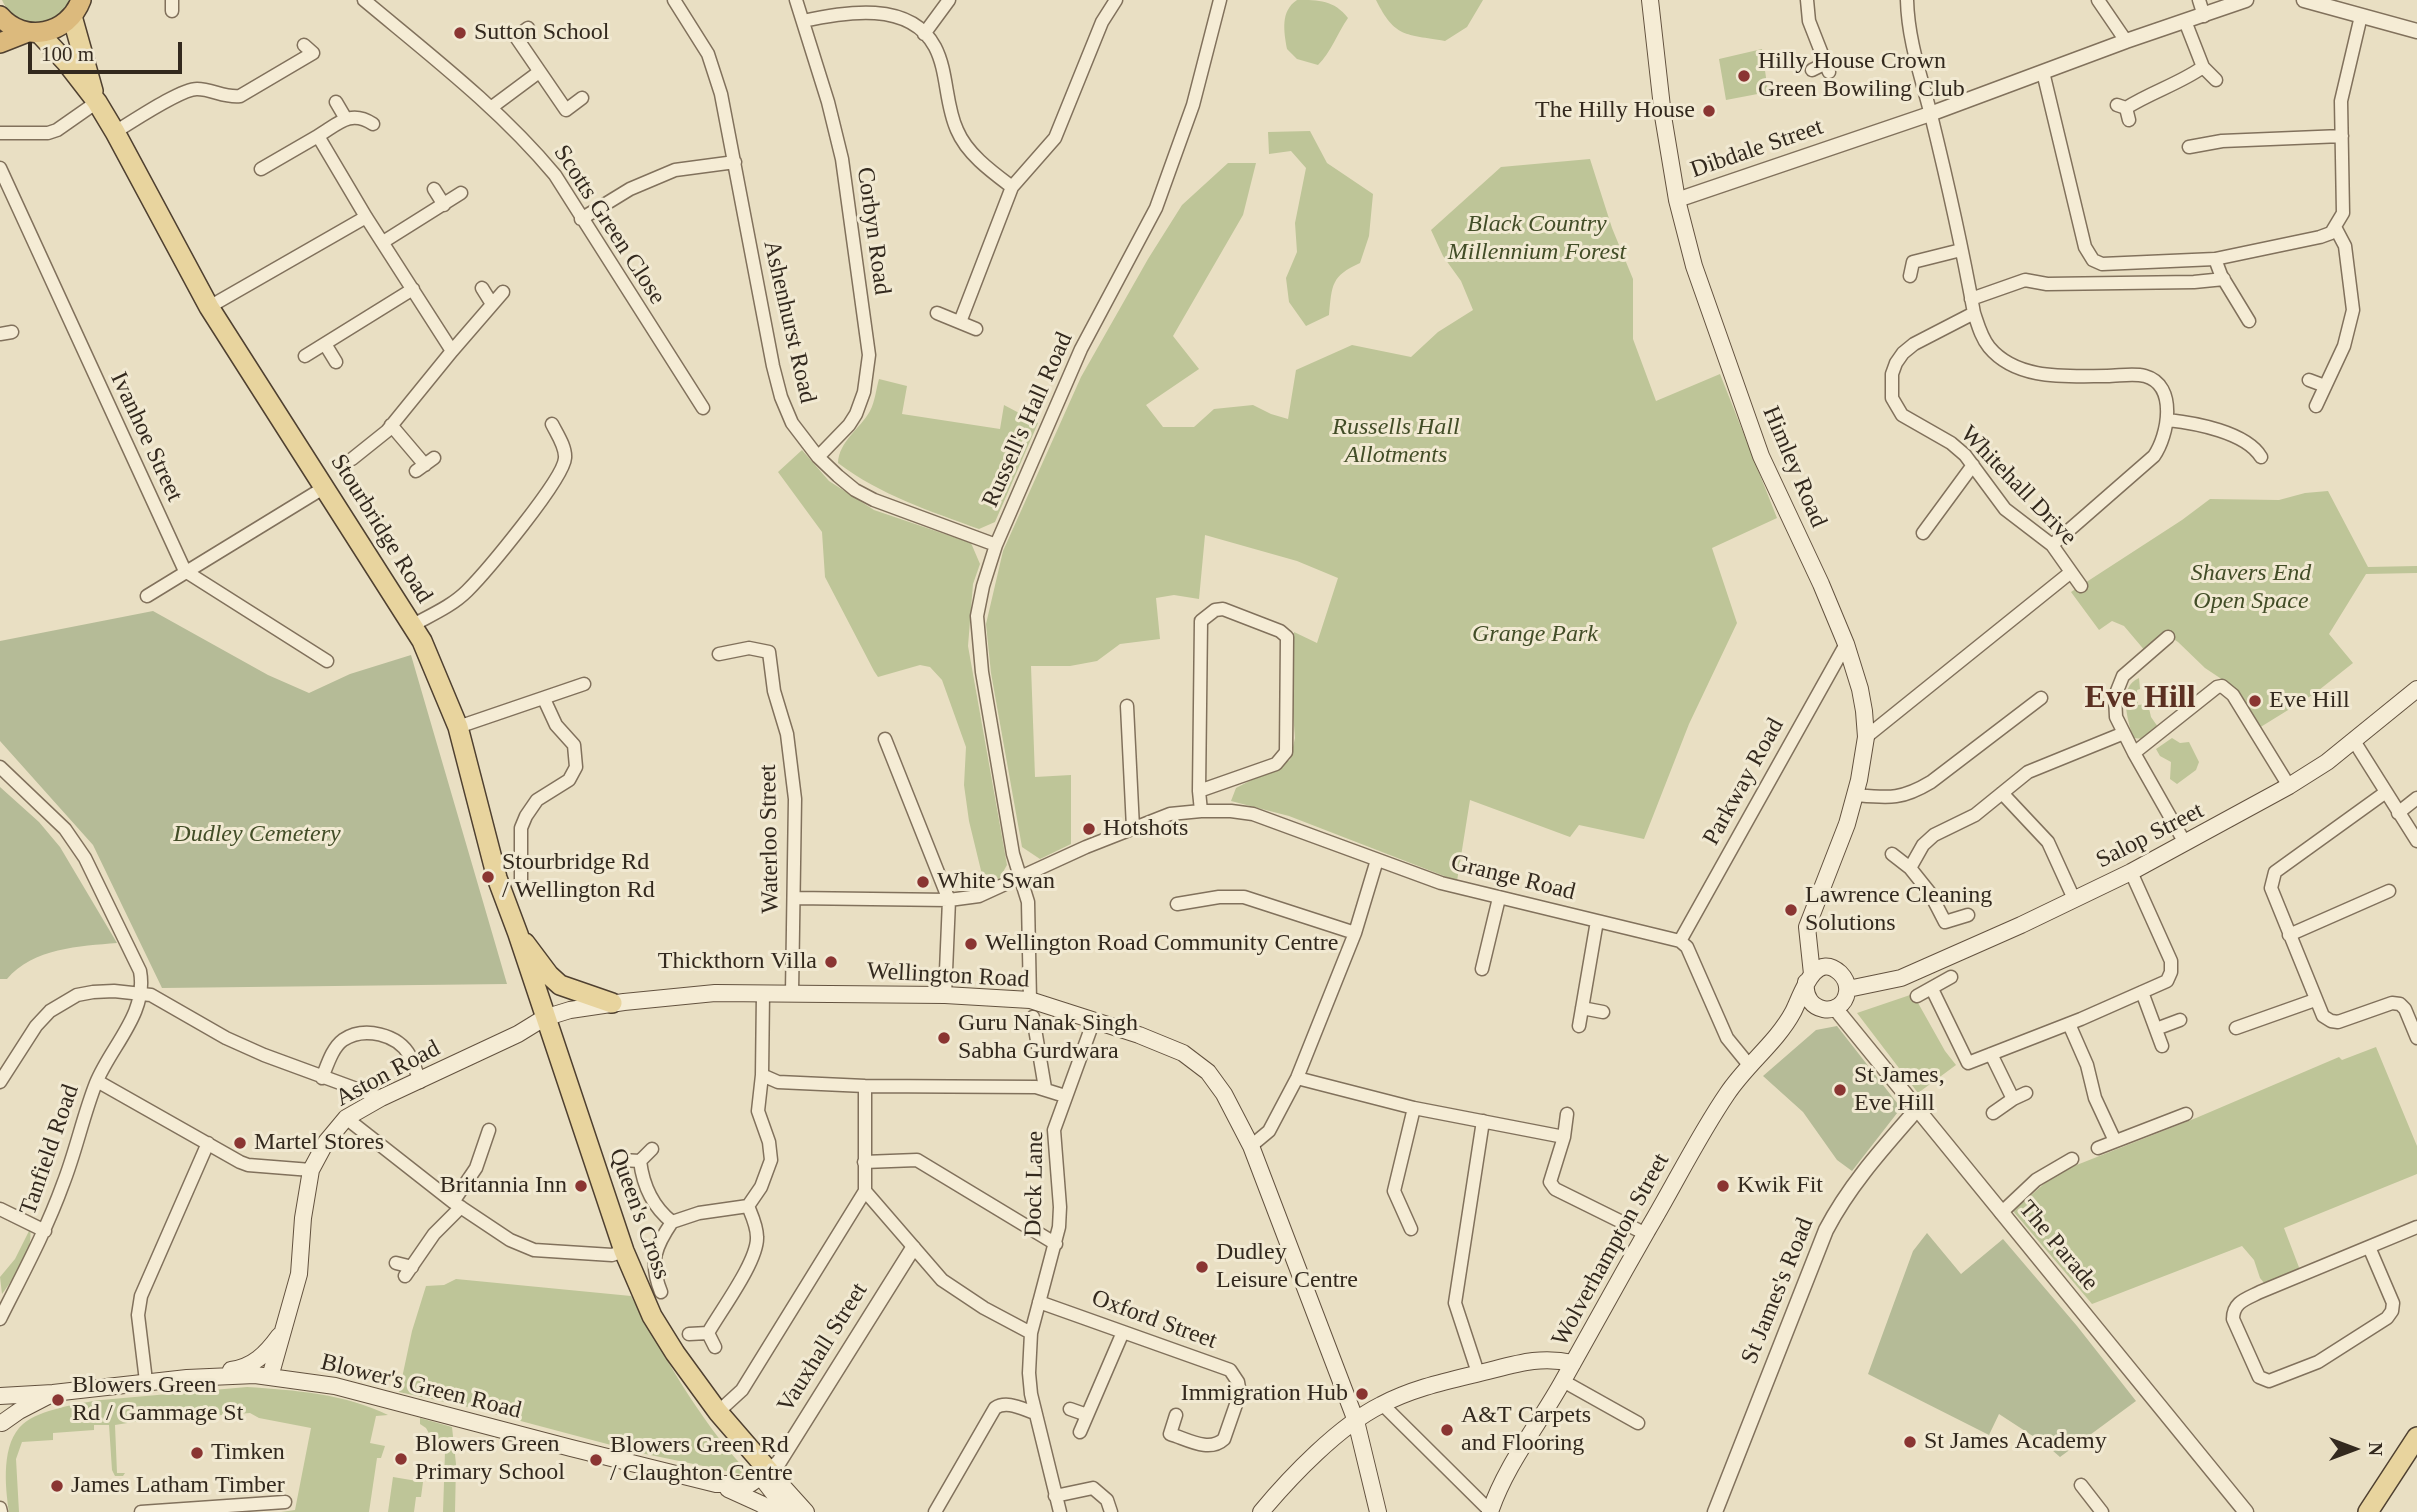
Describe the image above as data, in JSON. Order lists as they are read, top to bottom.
{
  "streets": {
    "main road": [
      "Himley Road",
      "Stourbridge Road",
      "Salop Street",
      "Wellington Road",
      "Aston Road",
      "Queen's Cross",
      "Wolverhampton Street",
      "Blower's Green Road"
    ],
    "street": [
      "Dibdale Street",
      "Scotts Green Close",
      "Corbyn Road",
      "Ashenhurst Road",
      "Russell's Hall Road",
      "Ivanhoe Street",
      "Whitehall Drive",
      "Parkway Road",
      "Waterloo Street",
      "Grange Road",
      "Tanfield Road",
      "Dock Lane",
      "The Parade",
      "St James's Road",
      "Oxford Street",
      "Vauxhall Street"
    ]
  },
  "crossings": [
    ["Dibdale Street", "Himley Road"],
    ["Corbyn Road", "Ashenhurst Road"],
    ["Ashenhurst Road", "Russell's Hall Road"],
    ["Russell's Hall Road", "Grange Road"],
    ["Russell's Hall Road", "Wellington Road"],
    ["Himley Road", "Parkway Road"],
    ["Himley Road", "Salop Street"],
    ["Himley Road", "The Parade"],
    ["Himley Road", "Wolverhampton Street"],
    ["Stourbridge Road", "Wellington Road"],
    ["Stourbridge Road", "Aston Road"],
    ["Stourbridge Road", "Queen's Cross"],
    ["Parkway Road", "Grange Road"],
    ["Salop Street", "The Parade"],
    ["Salop Street", "Wolverhampton Street"],
    ["Waterloo Street", "Grange Road"],
    ["Waterloo Street", "Wellington Road"],
    ["Wellington Road", "Aston Road"],
    ["Wellington Road", "Dock Lane"],
    ["Wellington Road", "Queen's Cross"],
    ["Aston Road", "Queen's Cross"],
    ["Aston Road", "Blower's Green Road"],
    ["Dock Lane", "Oxford Street"],
    ["Queen's Cross", "Vauxhall Street"],
    ["Queen's Cross", "Blower's Green Road"],
    ["The Parade", "Wolverhampton Street"],
    ["The Parade", "St James's Road"],
    ["Vauxhall Street", "Blower's Green Road"]
  ],
  "districts": ["Eve Hill"],
  "parks": [
    "Black Country Millennium Forest",
    "Russells Hall Allotments",
    "Shavers End Open Space",
    "Grange Park",
    "Dudley Cemetery"
  ],
  "places": [
    "Sutton School",
    "Hilly House Crown Green Bowiling Club",
    "The Hilly House",
    "Eve Hill",
    "Hotshots",
    "Stourbridge Rd / Wellington Rd",
    "White Swan",
    "Lawrence Cleaning Solutions",
    "Wellington Road Community Centre",
    "Thickthorn Villa",
    "Guru Nanak Singh Sabha Gurdwara",
    "St James, Eve Hill",
    "Martel Stores",
    "Britannia Inn",
    "Kwik Fit",
    "Dudley Leisure Centre",
    "Immigration Hub",
    "Blowers Green Rd / Gammage St",
    "A&T Carpets and Flooring",
    "St James Academy",
    "Timken",
    "Blowers Green Primary School",
    "Blowers Green Rd / Claughton Centre",
    "James Latham Timber"
  ],
  "scale_bar": "100 m",
  "north": "right"
}
